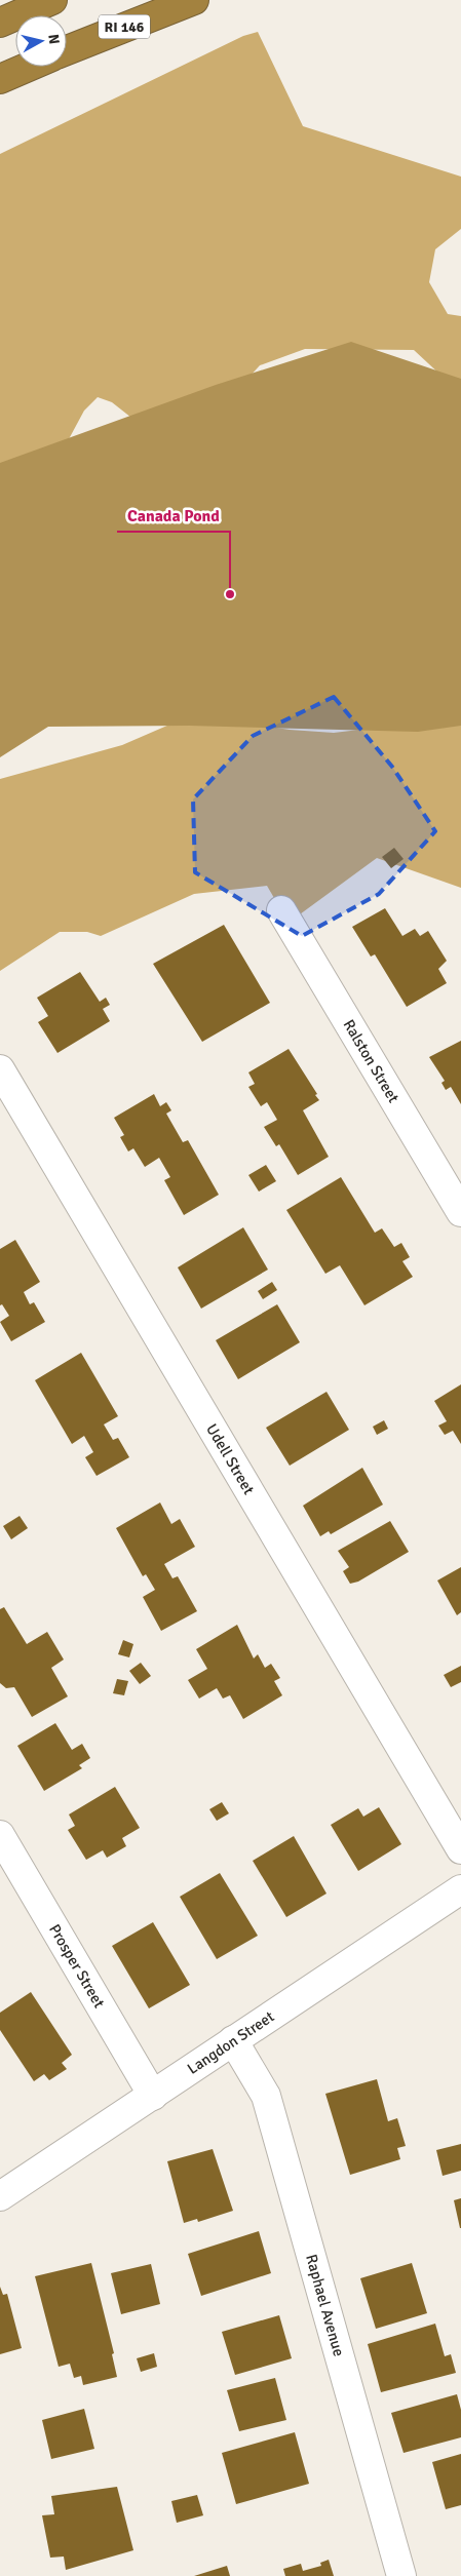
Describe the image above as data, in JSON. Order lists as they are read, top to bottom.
{
  "streets": {
    "highway": ["RI 146"],
    "street": [
      "Ralston Street",
      "Udell Street",
      "Prosper Street",
      "Langdon Street",
      "Raphael Avenue"
    ]
  },
  "crossings": [
    ["Prosper Street", "Langdon Street"],
    ["Langdon Street", "Raphael Avenue"]
  ],
  "places": ["Canada Pond"],
  "north": "right"
}
